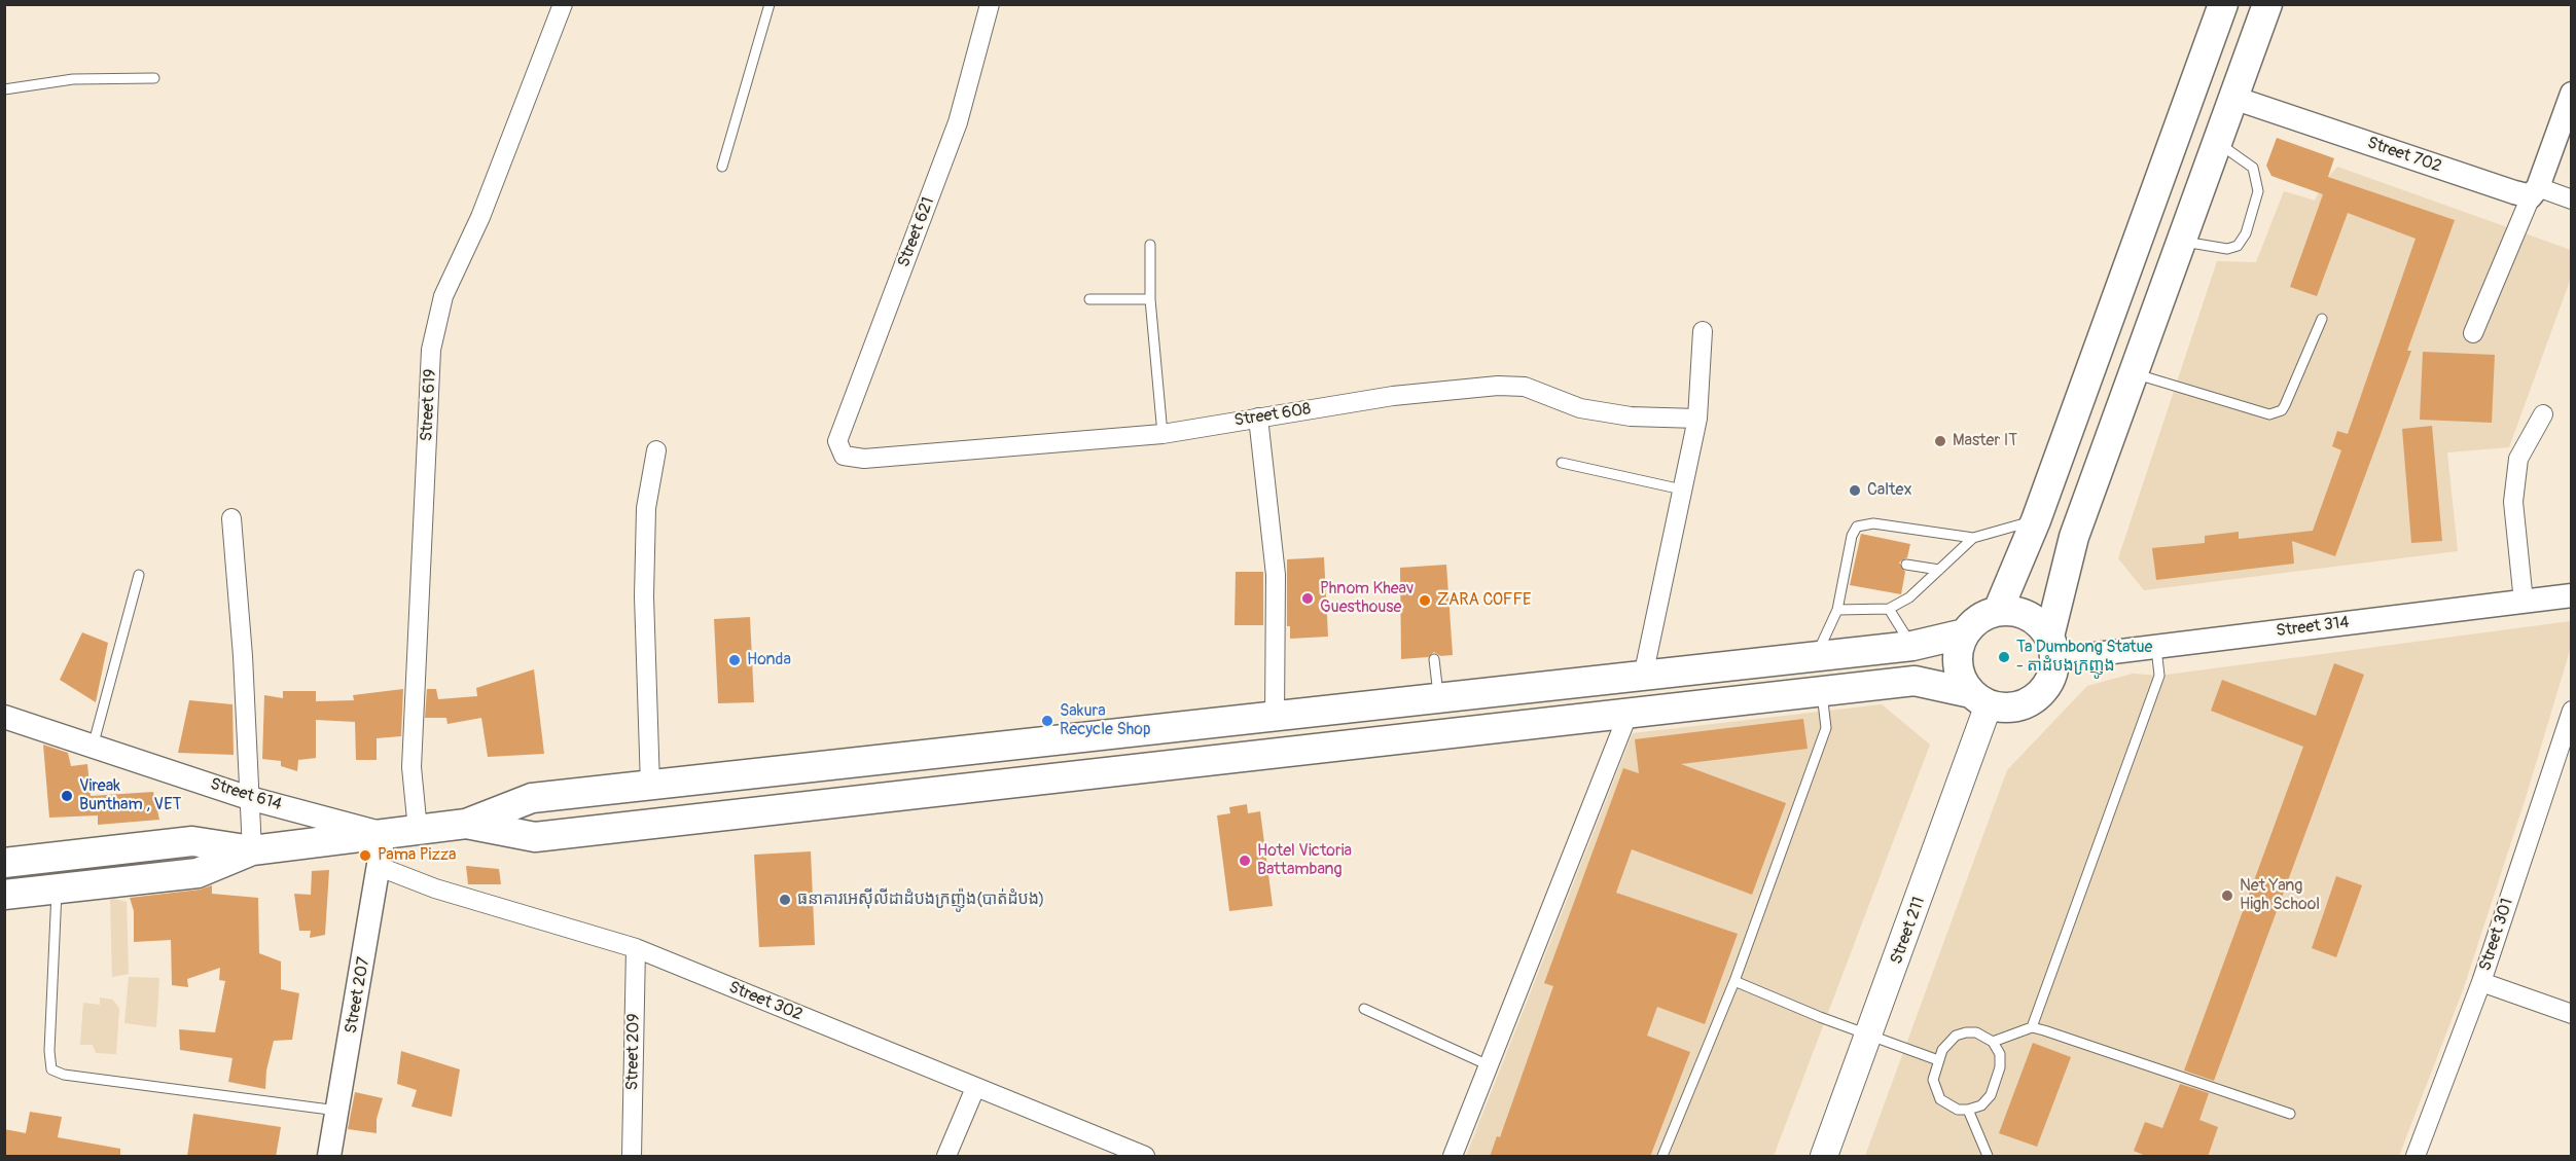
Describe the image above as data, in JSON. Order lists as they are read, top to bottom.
{
  "streets": {
    "main road": ["Street 211"],
    "street": [
      "Street 702",
      "Street 621",
      "Street 619",
      "Street 608",
      "Street 314",
      "Street 614",
      "Street 301",
      "Street 207",
      "Street 302",
      "Street 209"
    ]
  },
  "crossings": [
    ["Street 621", "Street 608"],
    ["Street 314", "Street 211"],
    ["Street 614", "Street 207"],
    ["Street 207", "Street 302"],
    ["Street 302", "Street 209"]
  ],
  "places": [
    "Master IT",
    "Caltex",
    "Phnom Kheav Guesthouse",
    "ZARA COFFE",
    "Ta Dumbong Statue - តាដំបងក្រញូង",
    "Honda",
    "Sakura Recycle Shop",
    "Vireak Buntham , VET",
    "Pama Pizza",
    "Hotel Victoria Battambang",
    "Net Yang High School",
    "ធនាគារអេស៊ីលីដាដំបងក្រញ៉ូង(បាត់ដំបង)"
  ]
}
